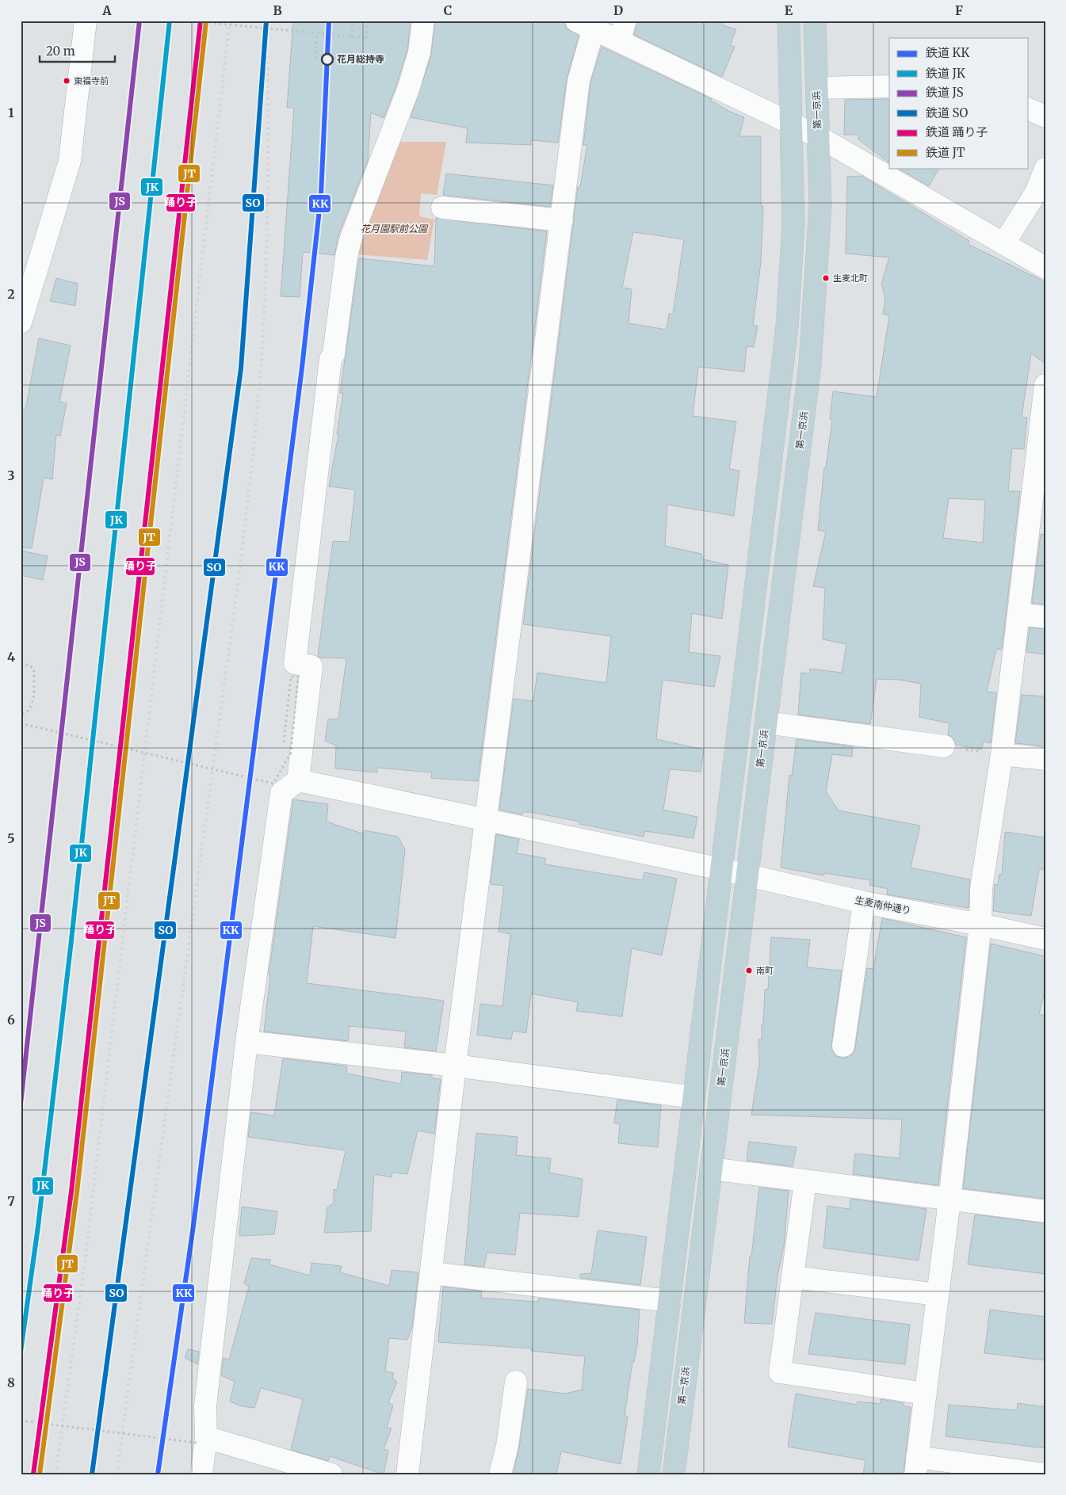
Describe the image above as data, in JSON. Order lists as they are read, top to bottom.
{
  "streets": {
    "highway": ["第一京浜"],
    "street": ["生麦南仲通り"]
  },
  "crossings": [
    ["第一京浜", "生麦南仲通り"]
  ],
  "parks": ["花月園駅前公園"],
  "places": [
    "花月総持寺",
    "東福寺前",
    "生麦北町",
    "南町"
  ],
  "lines": [
    "rail line KK",
    "rail line JK",
    "rail line JS",
    "rail line SO",
    "rail line 踊り子",
    "rail line JT"
  ],
  "legend": [
    "鉄道 KK",
    "鉄道 JK",
    "鉄道 JS",
    "鉄道 SO",
    "鉄道 踊り子",
    "鉄道 JT"
  ],
  "scale_bar": "20 m",
  "grid": {
    "columns": [
      "A",
      "B",
      "C",
      "D",
      "E",
      "F"
    ],
    "rows": [
      "1",
      "2",
      "3",
      "4",
      "5",
      "6",
      "7",
      "8"
    ]
  }
}
